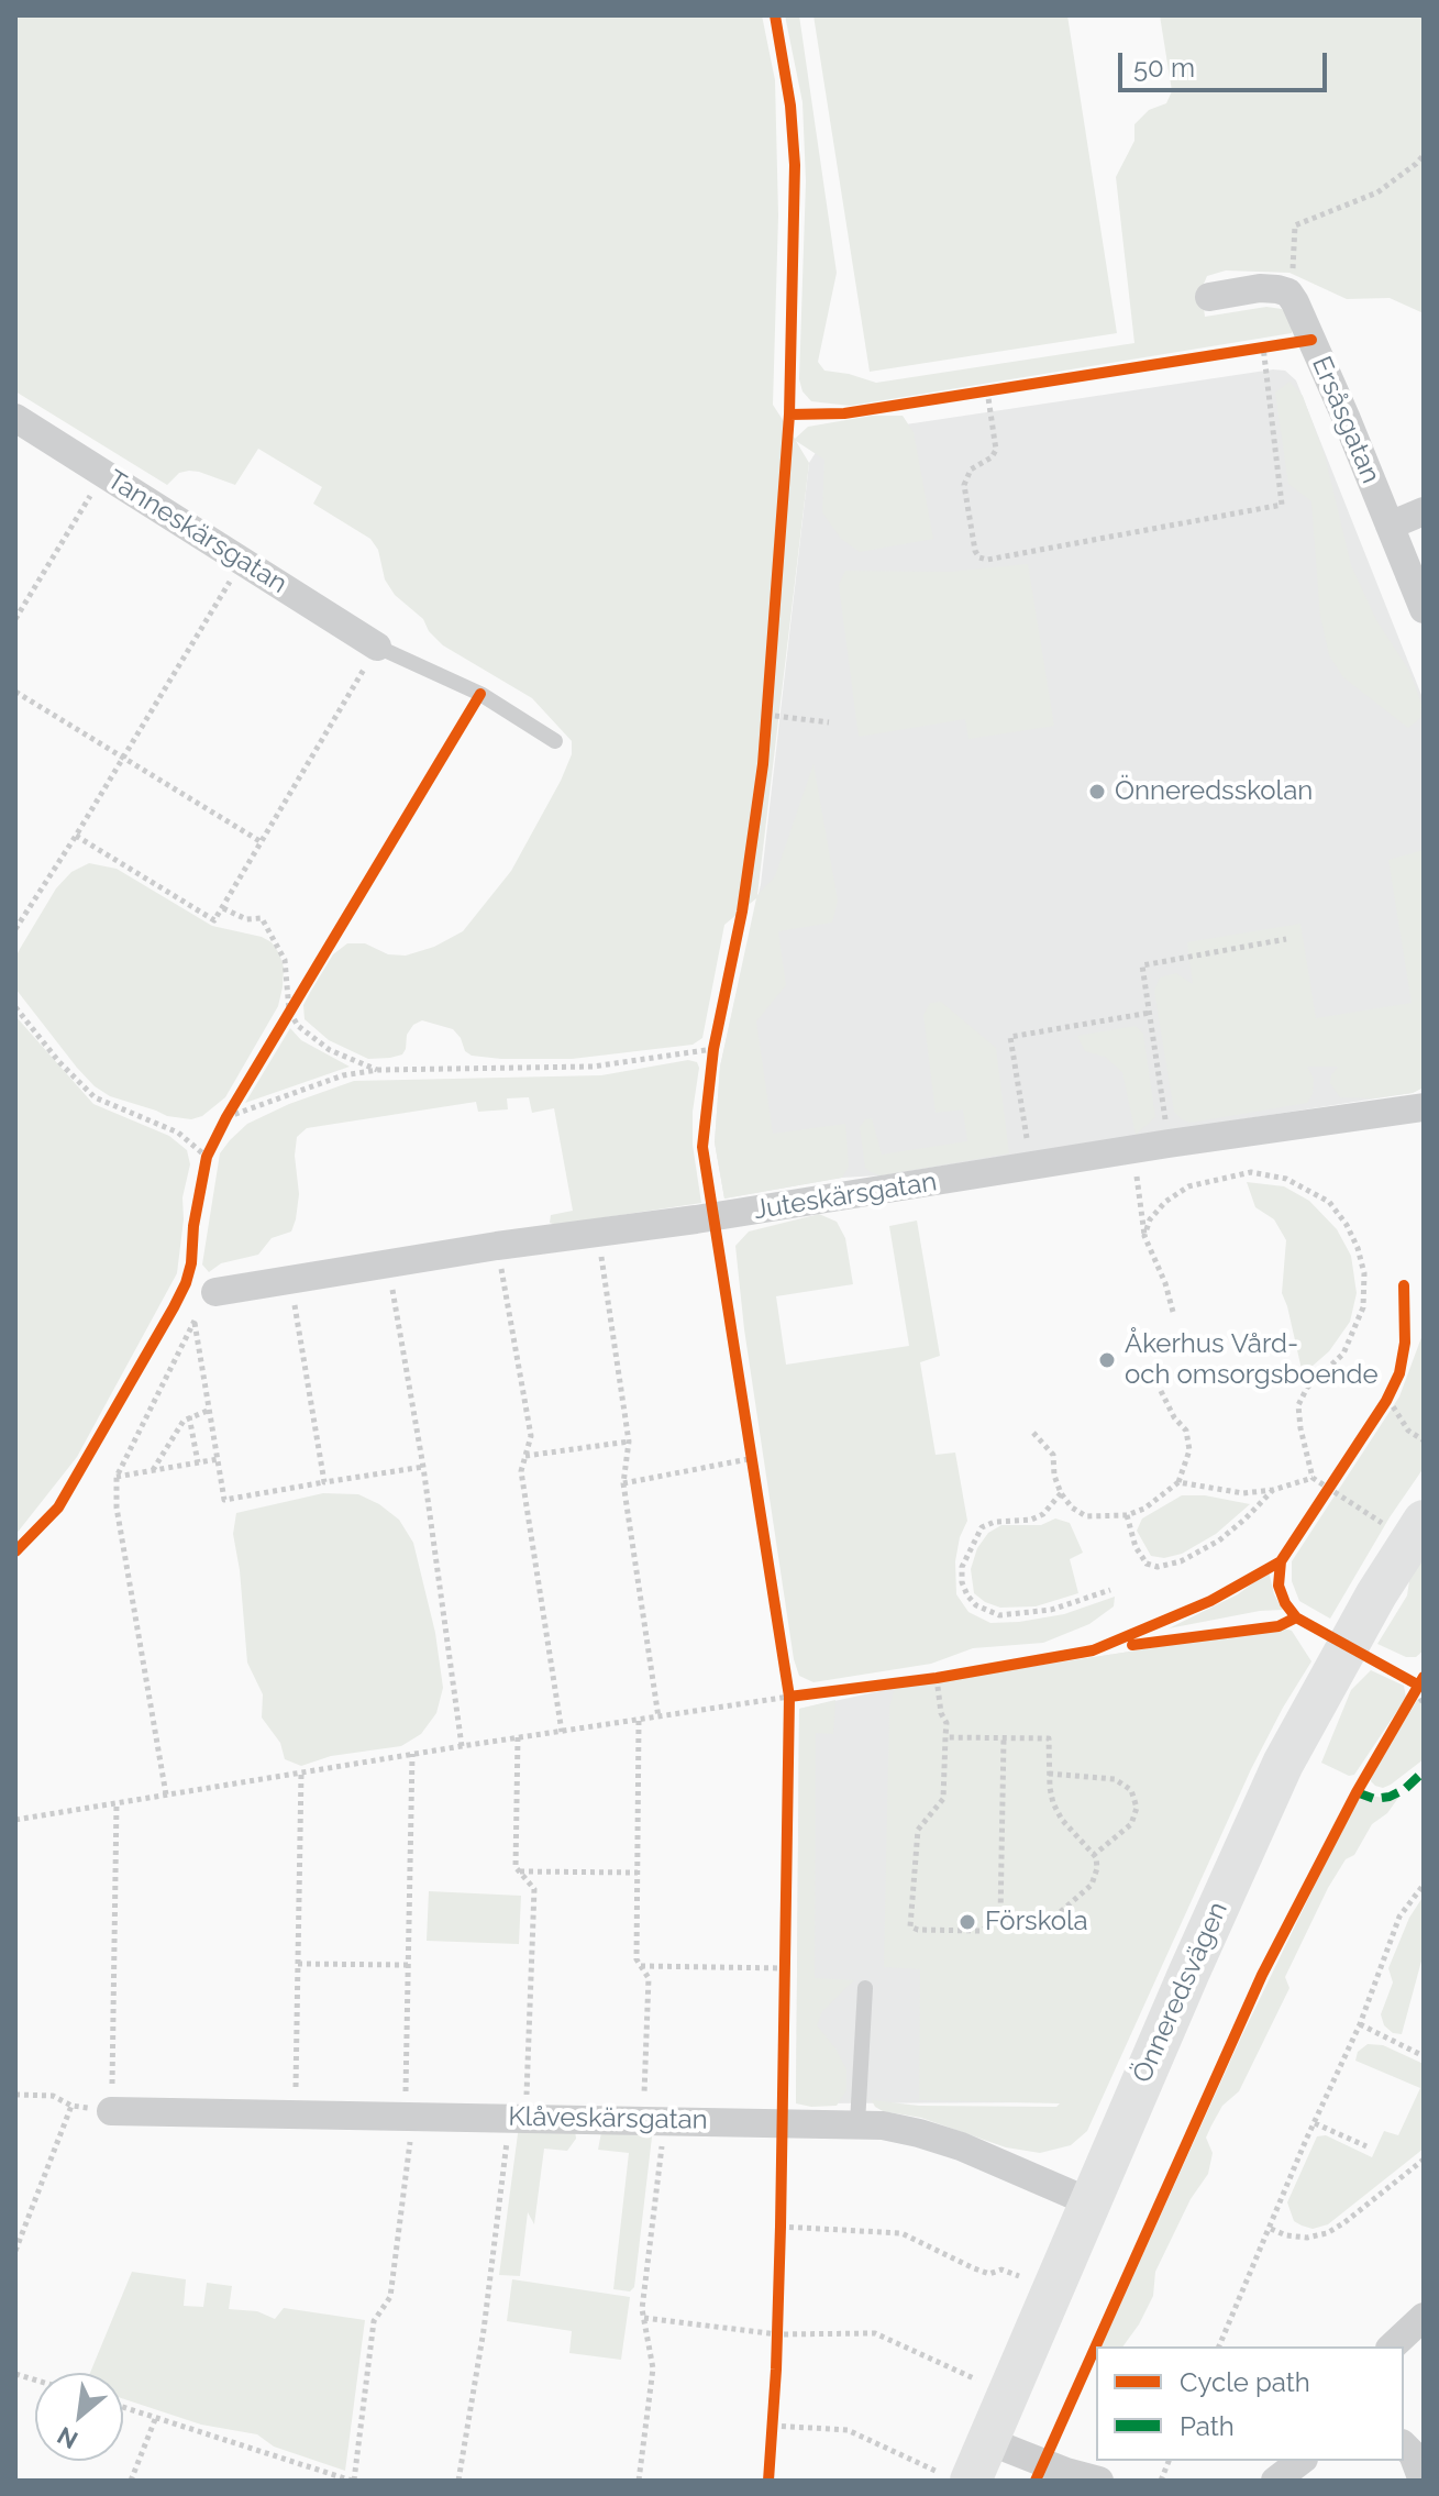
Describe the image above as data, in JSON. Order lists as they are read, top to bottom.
{
  "streets": {
    "street": [
      "Ersåsgatan",
      "Tanneskärsgatan",
      "Juteskärsgatan",
      "Önneredsvägen",
      "Klåveskärsgatan"
    ]
  },
  "crossings": [
    ["Önneredsvägen", "Klåveskärsgatan"]
  ],
  "places": ["Önneredsskolan", "Åkerhus Vård- och omsorgsboende", "Förskola"],
  "legend": ["Cycle path", "Path"],
  "scale_bar": "50 m",
  "north": "bottom left"
}
